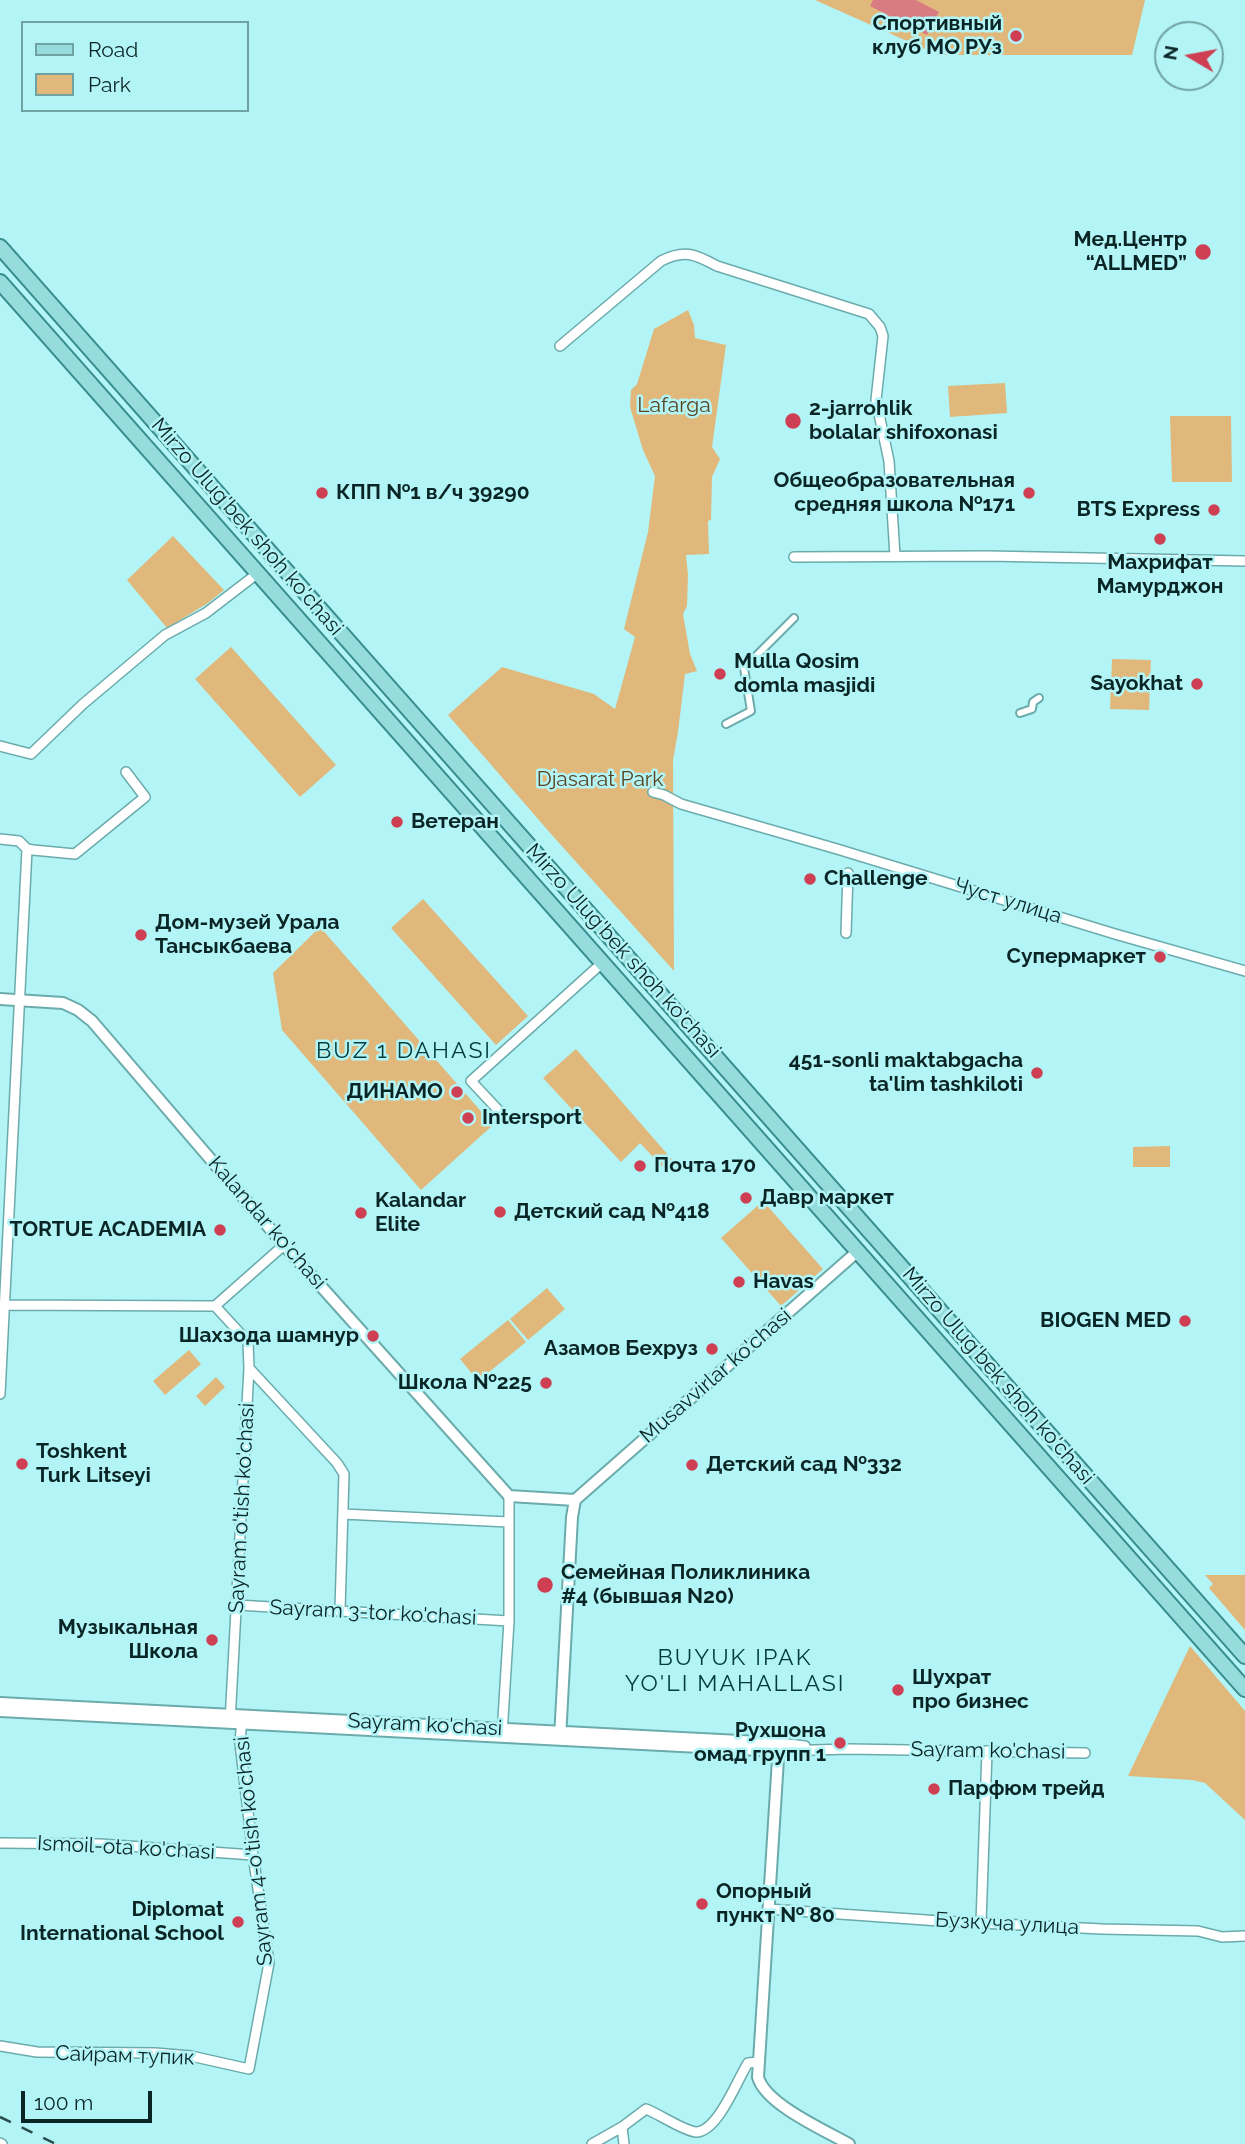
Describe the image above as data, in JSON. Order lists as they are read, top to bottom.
{
  "streets": {
    "main road": ["Mirzo Ulug'bek shoh ko'chasi"],
    "street": [
      "Чуст улица",
      "Kalandar ko'chasi",
      "Musavvirlar ko'chasi",
      "Sayram o'tish ko'chasi",
      "Sayram 3-tor ko'chasi",
      "Sayram ko'chasi",
      "Ismoil-ota ko'chasi",
      "Sayram 4-o'tish ko'chasi",
      "Бузкуча улица",
      "Сайрам тупик"
    ]
  },
  "crossings": [
    ["Mirzo Ulug'bek shoh ko'chasi", "Musavvirlar ko'chasi"],
    ["Sayram o'tish ko'chasi", "Sayram 3-tor ko'chasi"],
    ["Sayram o'tish ko'chasi", "Sayram ko'chasi"],
    ["Sayram o'tish ko'chasi", "Sayram 4-o'tish ko'chasi"],
    ["Sayram ko'chasi", "Sayram 4-o'tish ko'chasi"],
    ["Ismoil-ota ko'chasi", "Sayram 4-o'tish ko'chasi"],
    ["Sayram 4-o'tish ko'chasi", "Сайрам тупик"]
  ],
  "districts": ["BUZ 1 DAHASI", "BUYUK IPAK YO'LI MAHALLASI"],
  "parks": ["Lafarga", "Djasarat Park"],
  "places": [
    "Спортивный клуб МО РУз",
    "Мед.Центр “ALLMED”",
    "2-jarrohlik bolalar shifoxonasi",
    "КПП №1 в/ч 39290",
    "Общеобразовательная средняя школа №171",
    "BTS Express",
    "Махрифат Мамурджон",
    "Mulla Qosim domla masjidi",
    "Sayokhat",
    "Ветеран",
    "Challenge",
    "Дом-музей Урала Тансыкбаева",
    "Супермаркет",
    "451-sonli maktabgacha ta'lim tashkiloti",
    "ДИНАМО",
    "Intersport",
    "Почта 170",
    "Давр маркет",
    "Детский сад №418",
    "Kalandar Elite",
    "TORTUE ACADEMIA",
    "Havas",
    "BIOGEN MED",
    "Шахзода шамнур",
    "Азамов Бехруз",
    "Школа №225",
    "Toshkent Turk Litseyi",
    "Детский сад №332",
    "Семейная Поликлиника #4 (бывшая N20)",
    "Музыкальная Школа",
    "Шухрат про бизнес",
    "Рухшона омад групп 1",
    "Парфюм трейд",
    "Опорный пункт № 80",
    "Diplomat International School"
  ],
  "legend": ["Road", "Park"],
  "scale_bar": "100 m",
  "north": "left"
}
